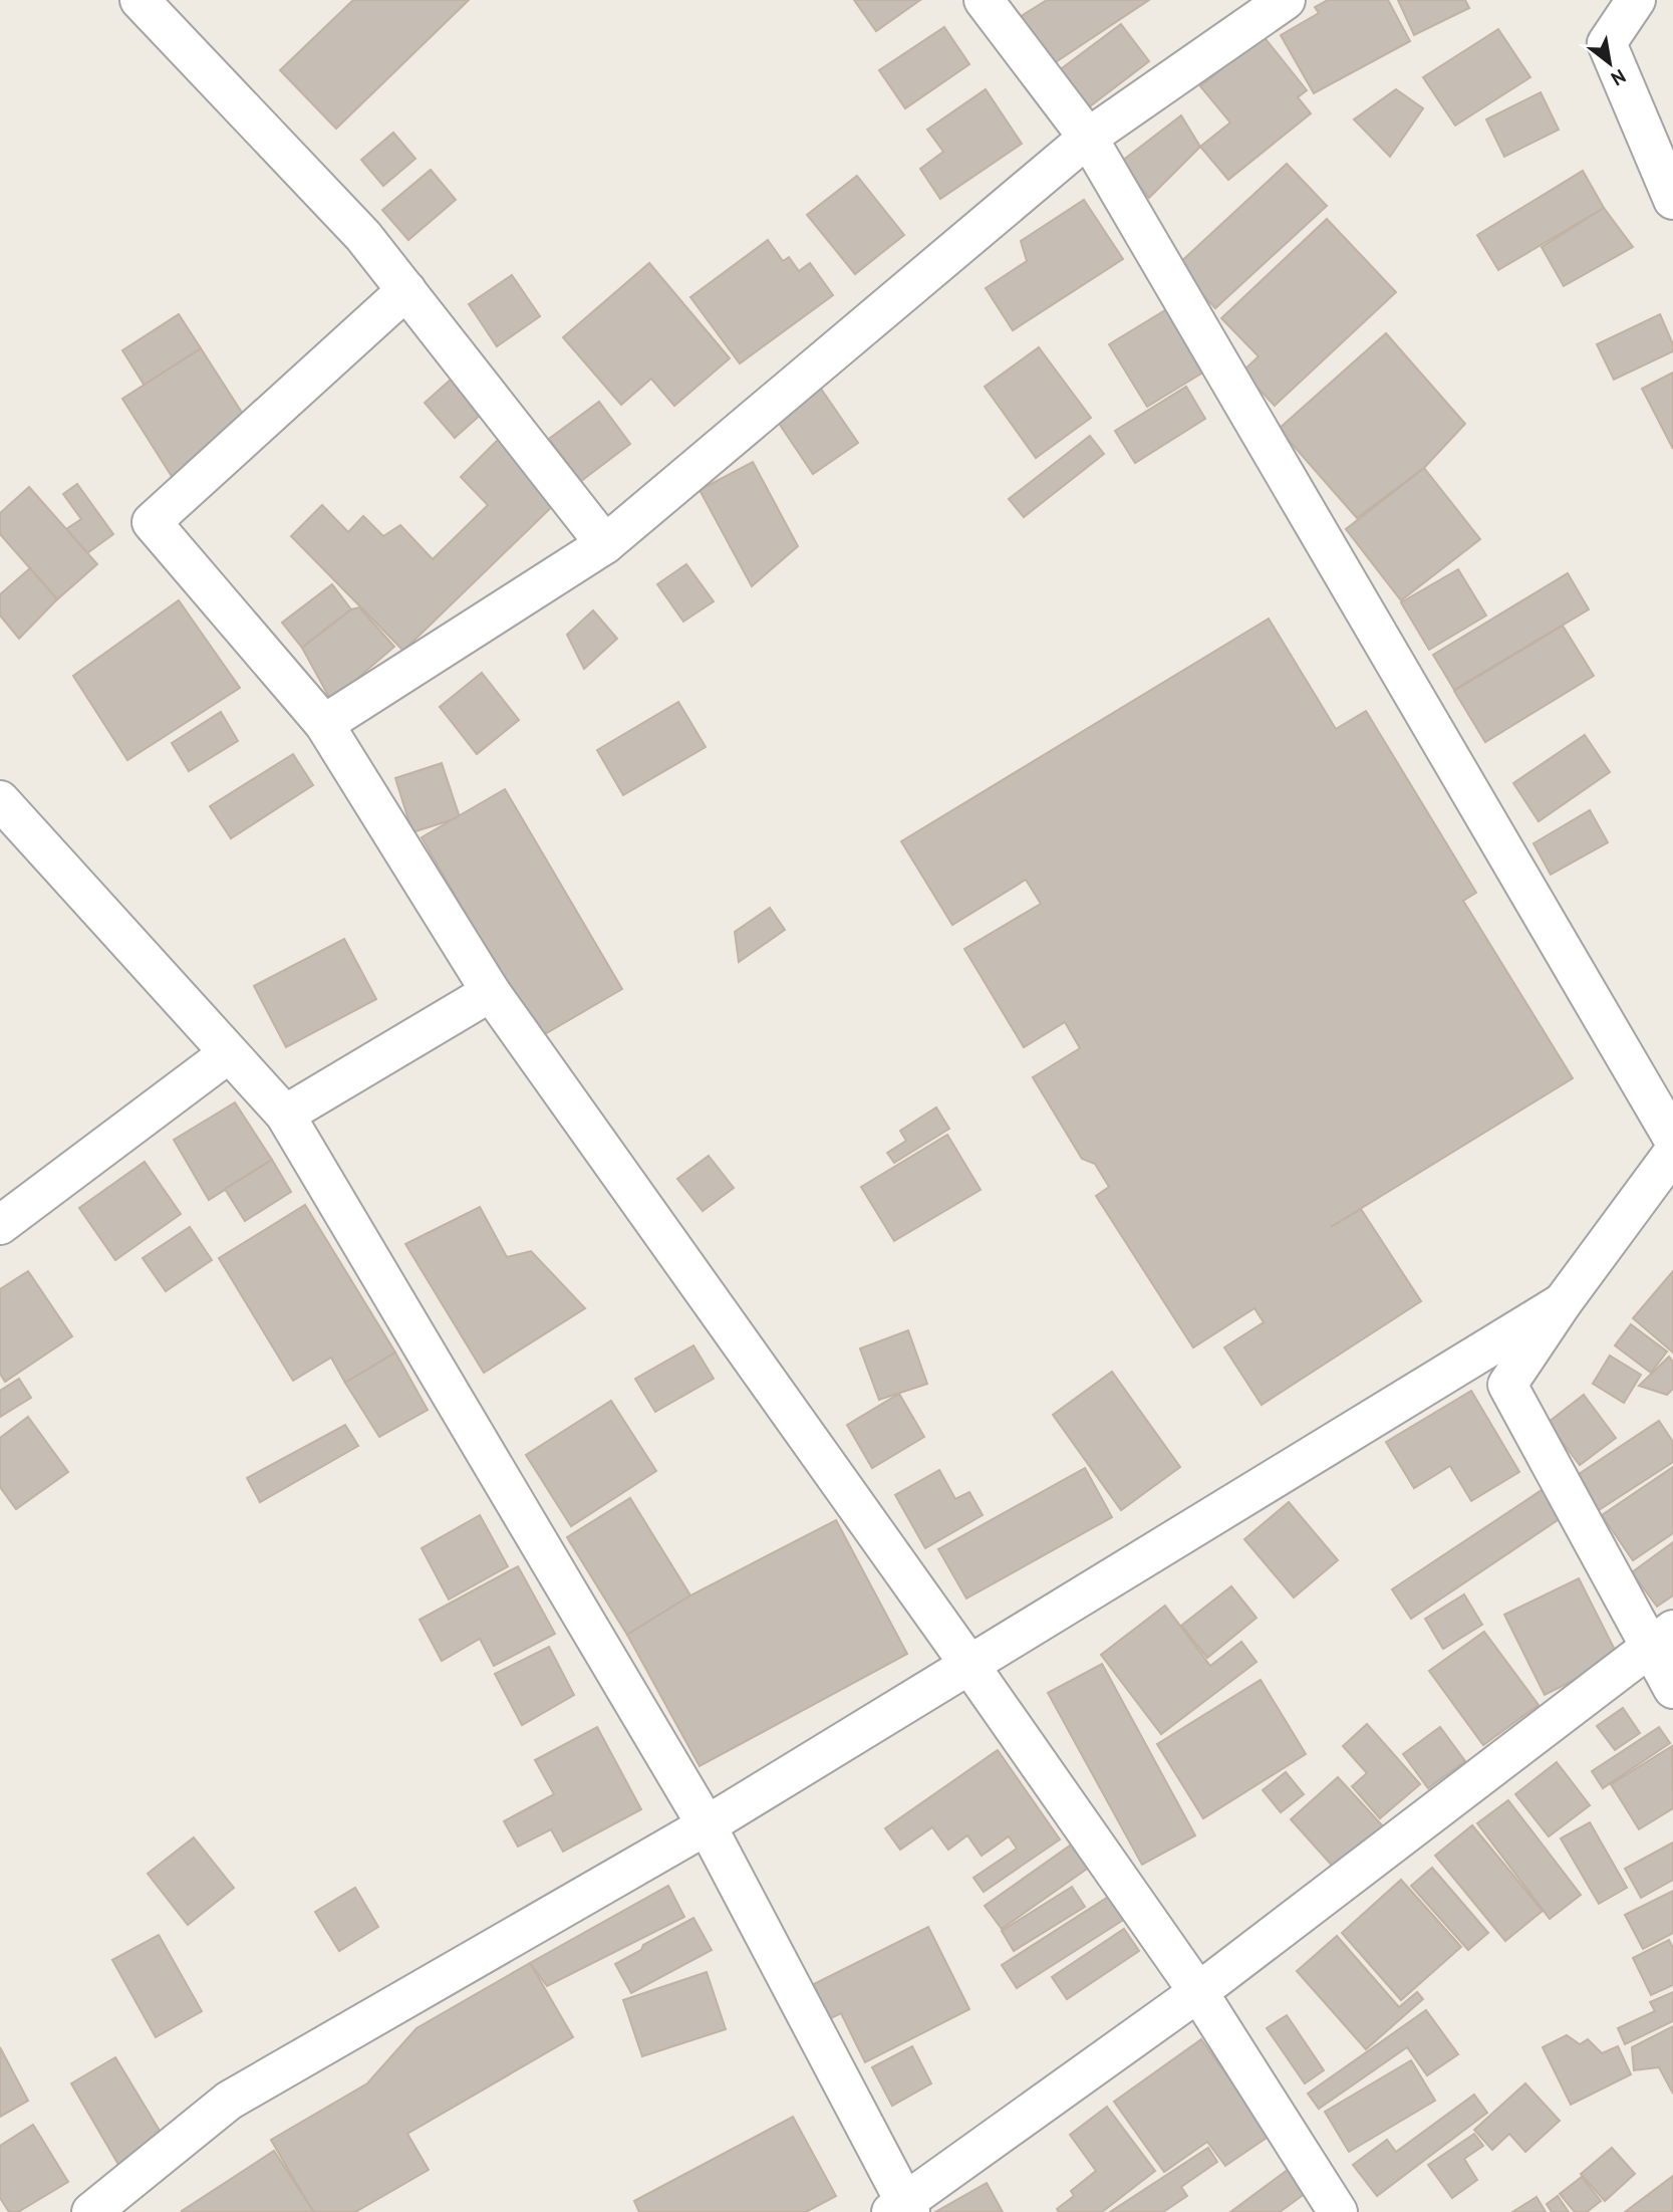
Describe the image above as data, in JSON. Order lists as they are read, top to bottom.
{
  "north": "bottom right"
}
